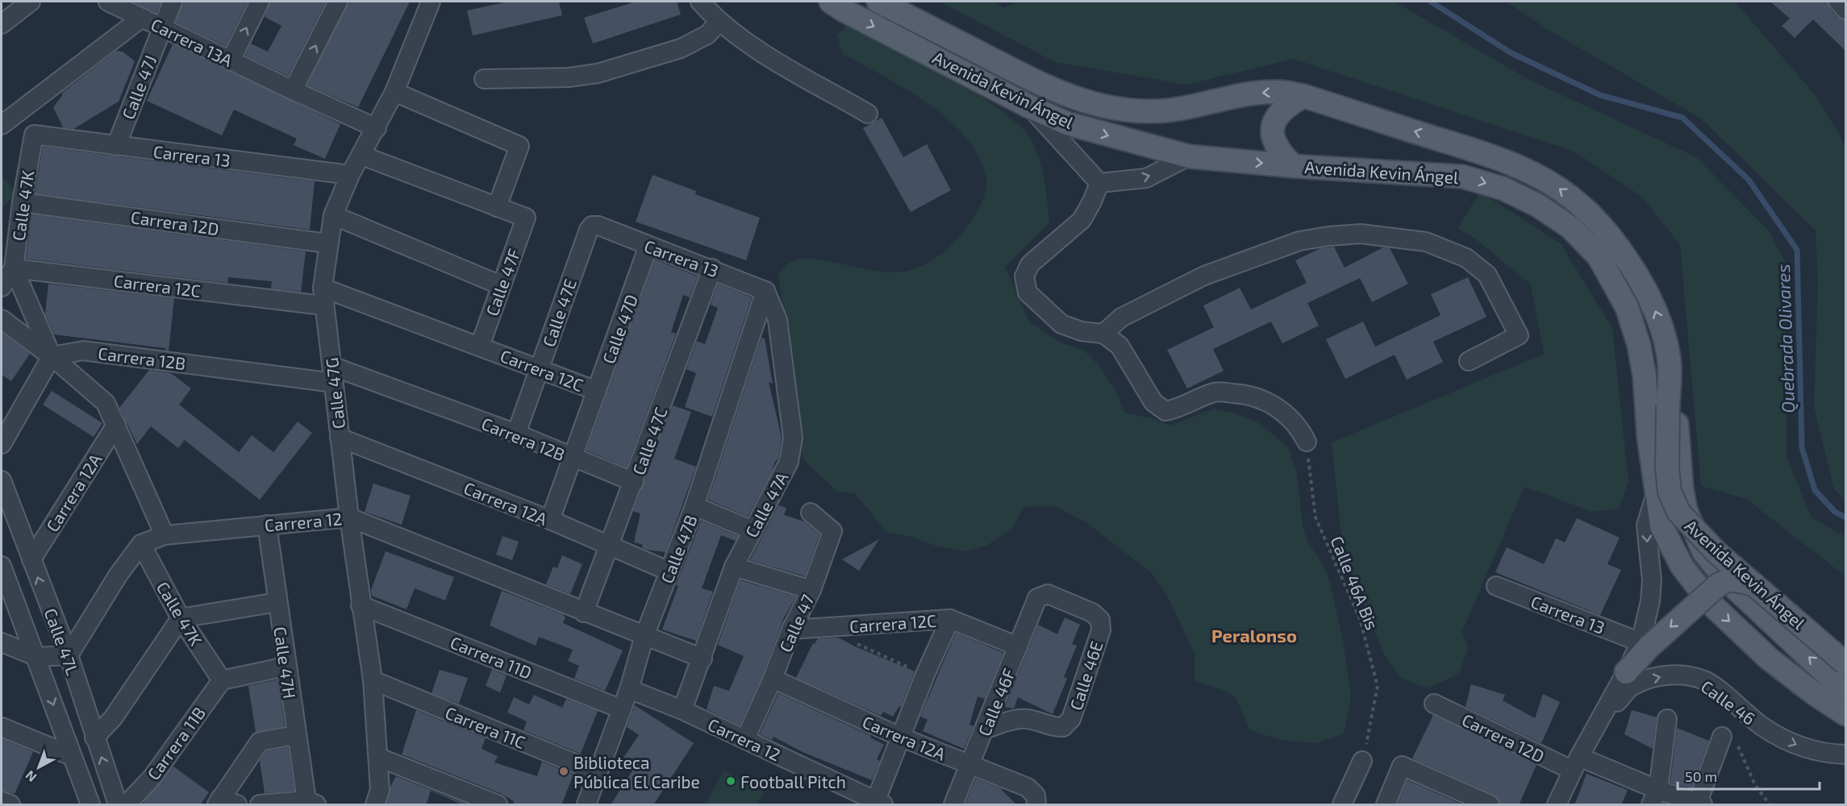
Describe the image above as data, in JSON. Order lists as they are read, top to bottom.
{
  "streets": {
    "main road": ["Avenida Kevin Ángel"],
    "street": [
      "Carrera 13A",
      "Calle 47J",
      "Carrera 13",
      "Calle 47K",
      "Carrera 12D",
      "Calle 47F",
      "Carrera 12C",
      "Calle 47E",
      "Calle 47D",
      "Carrera 12B",
      "Calle 47G",
      "Calle 47C",
      "Carrera 12A",
      "Calle 47A",
      "Carrera 12",
      "Calle 47B",
      "Calle 47",
      "Calle 47L",
      "Carrera 11D",
      "Calle 47H",
      "Calle 46E",
      "Calle 46F",
      "Calle 46",
      "Carrera 11C",
      "Carrera 11B"
    ],
    "path": ["Calle 46A Bis"]
  },
  "crossings": [
    ["Carrera 13A", "Calle 47J"],
    ["Carrera 13A", "Calle 47G"],
    ["Calle 47J", "Carrera 13"],
    ["Carrera 13", "Calle 47K"],
    ["Carrera 13", "Calle 47E"],
    ["Carrera 13", "Calle 47D"],
    ["Carrera 13", "Calle 47G"],
    ["Carrera 13", "Calle 47C"],
    ["Carrera 13", "Calle 47A"],
    ["Carrera 13", "Calle 47B"],
    ["Calle 47K", "Carrera 12D"],
    ["Calle 47K", "Carrera 12C"],
    ["Calle 47K", "Carrera 12"],
    ["Calle 47K", "Carrera 11B"],
    ["Carrera 12D", "Calle 47G"],
    ["Carrera 12D", "Calle 46"],
    ["Calle 47F", "Carrera 12C"],
    ["Carrera 12C", "Calle 47E"],
    ["Carrera 12C", "Calle 47D"],
    ["Carrera 12C", "Calle 47G"],
    ["Carrera 12C", "Calle 47"],
    ["Carrera 12C", "Calle 46F"],
    ["Calle 47E", "Carrera 12B"],
    ["Calle 47D", "Carrera 12B"],
    ["Calle 47D", "Carrera 12A"],
    ["Carrera 12B", "Calle 47G"],
    ["Carrera 12B", "Calle 47C"],
    ["Calle 47G", "Carrera 12A"],
    ["Calle 47G", "Carrera 12"],
    ["Calle 47G", "Carrera 11D"],
    ["Calle 47G", "Carrera 11C"],
    ["Calle 47C", "Carrera 12A"],
    ["Calle 47C", "Carrera 12"],
    ["Carrera 12A", "Calle 47B"],
    ["Carrera 12A", "Calle 47"],
    ["Carrera 12A", "Calle 47L"],
    ["Carrera 12A", "Calle 46F"],
    ["Calle 47A", "Carrera 12"],
    ["Calle 47A", "Calle 47B"],
    ["Carrera 12", "Calle 47B"],
    ["Carrera 12", "Calle 47"],
    ["Carrera 12", "Calle 47H"],
    ["Calle 47B", "Carrera 11D"],
    ["Calle 47B", "Carrera 11C"],
    ["Calle 46E", "Calle 46F"]
  ],
  "one_way": ["Calle 46"],
  "districts": ["Peralonso"],
  "water": ["Quebrada Olivares"],
  "places": ["Biblioteca Pública El Caribe", "Football Pitch"],
  "scale_bar": "50 m",
  "north": "bottom left"
}
